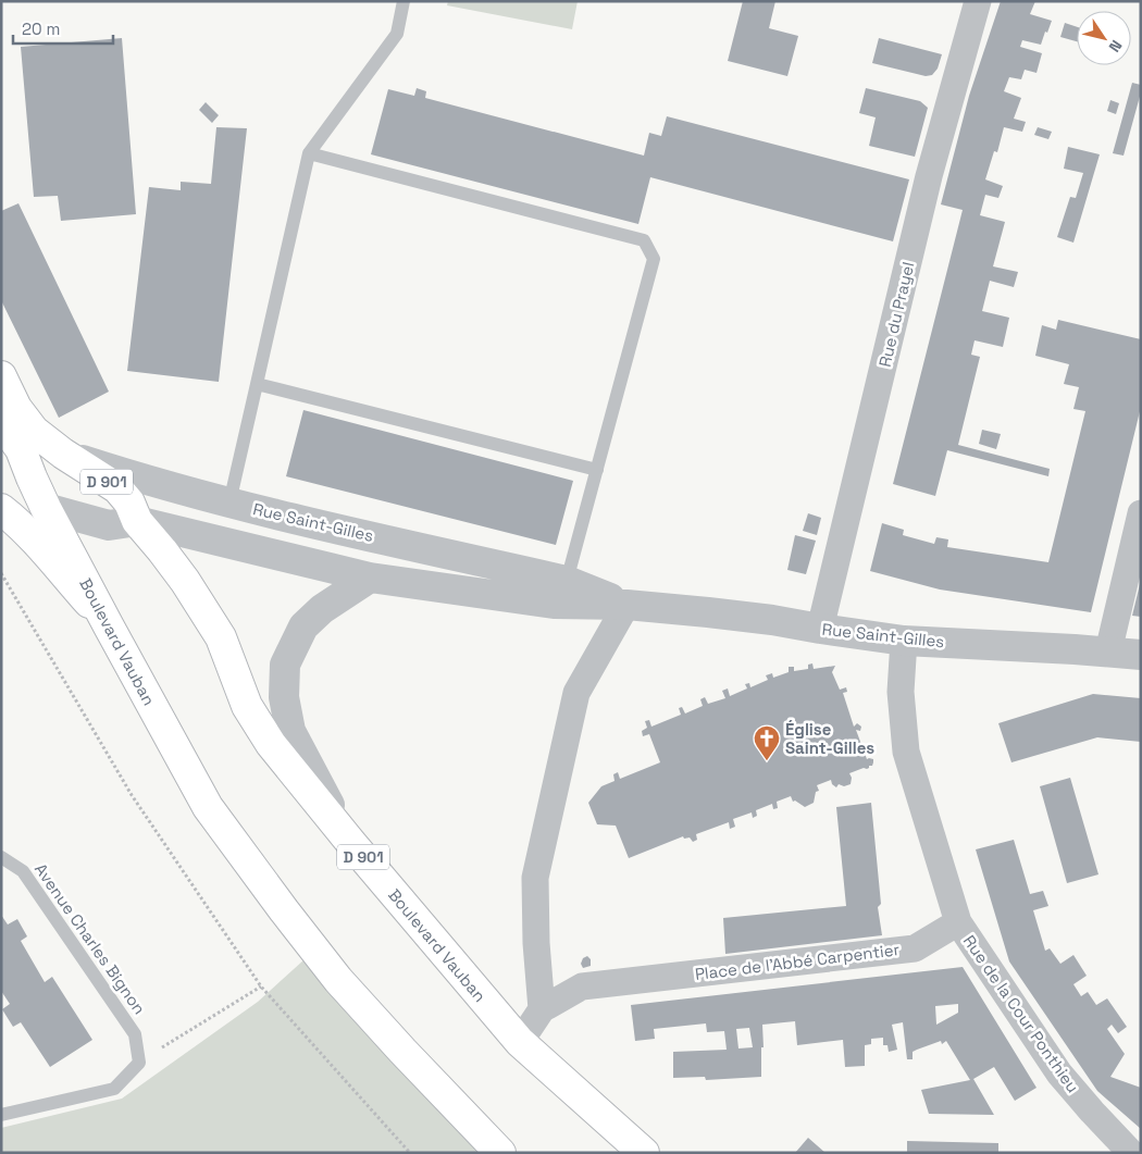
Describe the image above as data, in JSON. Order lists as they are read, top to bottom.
{
  "streets": {
    "main road": ["D 901", "Rue Saint-Gilles", "Boulevard Vauban"],
    "street": ["Rue du Prayel", "Place de l'Abbé Carpentier", "Rue de la Cour Ponthieu"],
    "lane": ["Avenue Charles Bignon"]
  },
  "crossings": [
    ["Rue du Prayel", "Rue Saint-Gilles"],
    ["D 901", "Rue Saint-Gilles"],
    ["D 901", "Boulevard Vauban"],
    ["Rue Saint-Gilles", "Boulevard Vauban"],
    ["Boulevard Vauban", "Place de l'Abbé Carpentier"],
    ["Place de l'Abbé Carpentier", "Rue de la Cour Ponthieu"]
  ],
  "places": {
    "church": ["Église Saint-Gilles"]
  },
  "scale_bar": "20 m",
  "north": "bottom right"
}
